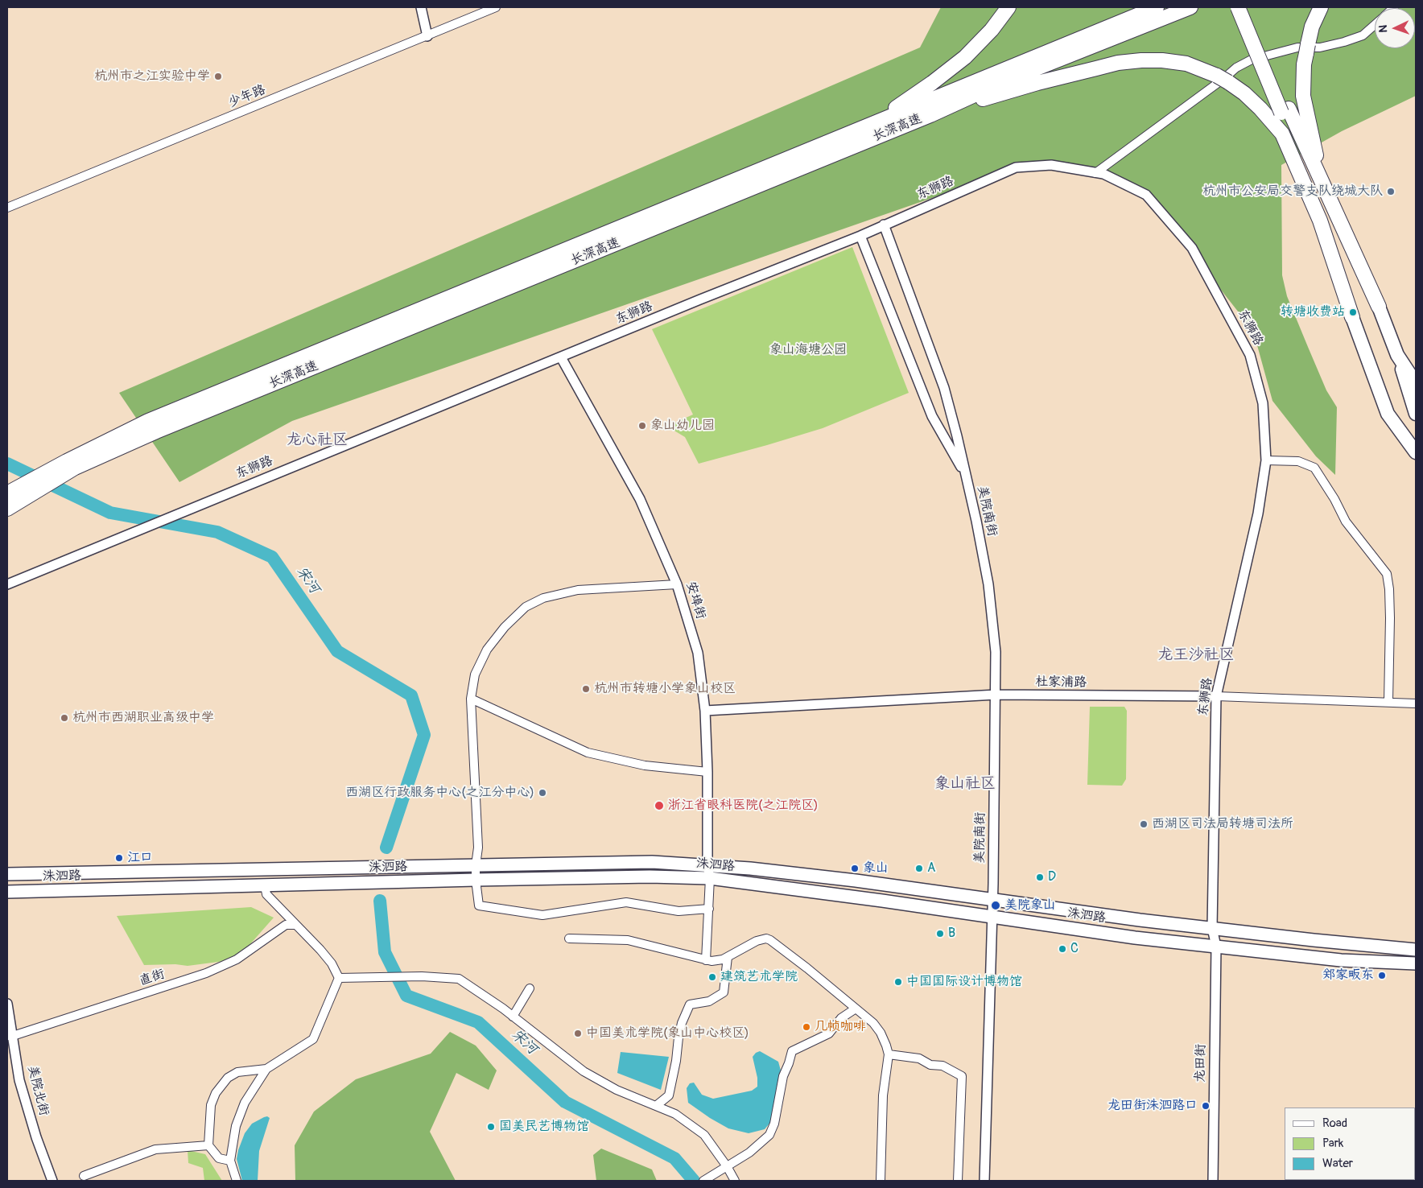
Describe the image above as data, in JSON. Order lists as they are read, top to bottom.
{
  "streets": {
    "highway": ["长深高速"],
    "main road": ["洙泗路"],
    "street": [
      "少年路",
      "东狮路",
      "美院南街",
      "安埠街",
      "杜家浦路",
      "直街",
      "龙田街",
      "美院北街"
    ]
  },
  "crossings": [
    ["东狮路", "美院南街"],
    ["东狮路", "安埠街"],
    ["东狮路", "杜家浦路"],
    ["东狮路", "洙泗路"],
    ["东狮路", "龙田街"],
    ["美院南街", "杜家浦路"],
    ["美院南街", "洙泗路"],
    ["安埠街", "杜家浦路"],
    ["安埠街", "洙泗路"],
    ["洙泗路", "龙田街"],
    ["直街", "美院北街"]
  ],
  "districts": ["龙心社区", "龙王沙社区", "象山社区"],
  "water": ["宋河"],
  "parks": ["象山海塘公园"],
  "places": [
    "杭州市之江实验中学",
    "杭州市公安局交警支队绕城大队",
    "转塘收费站",
    "象山幼儿园",
    "杭州市转塘小学象山校区",
    "杭州市西湖职业高级中学",
    "西湖区行政服务中心(之江分中心)",
    "浙江省眼科医院(之江院区)",
    "西湖区司法局转塘司法所",
    "江口",
    "象山",
    "A",
    "D",
    "美院象山",
    "B",
    "C",
    "郑家畈东",
    "建筑艺术学院",
    "中国国际设计博物馆",
    "几帧咖啡",
    "中国美术学院(象山中心校区)",
    "龙田街洙泗路口",
    "国美民艺博物馆"
  ],
  "legend": ["Road", "Park", "Water"],
  "north": "left"
}
